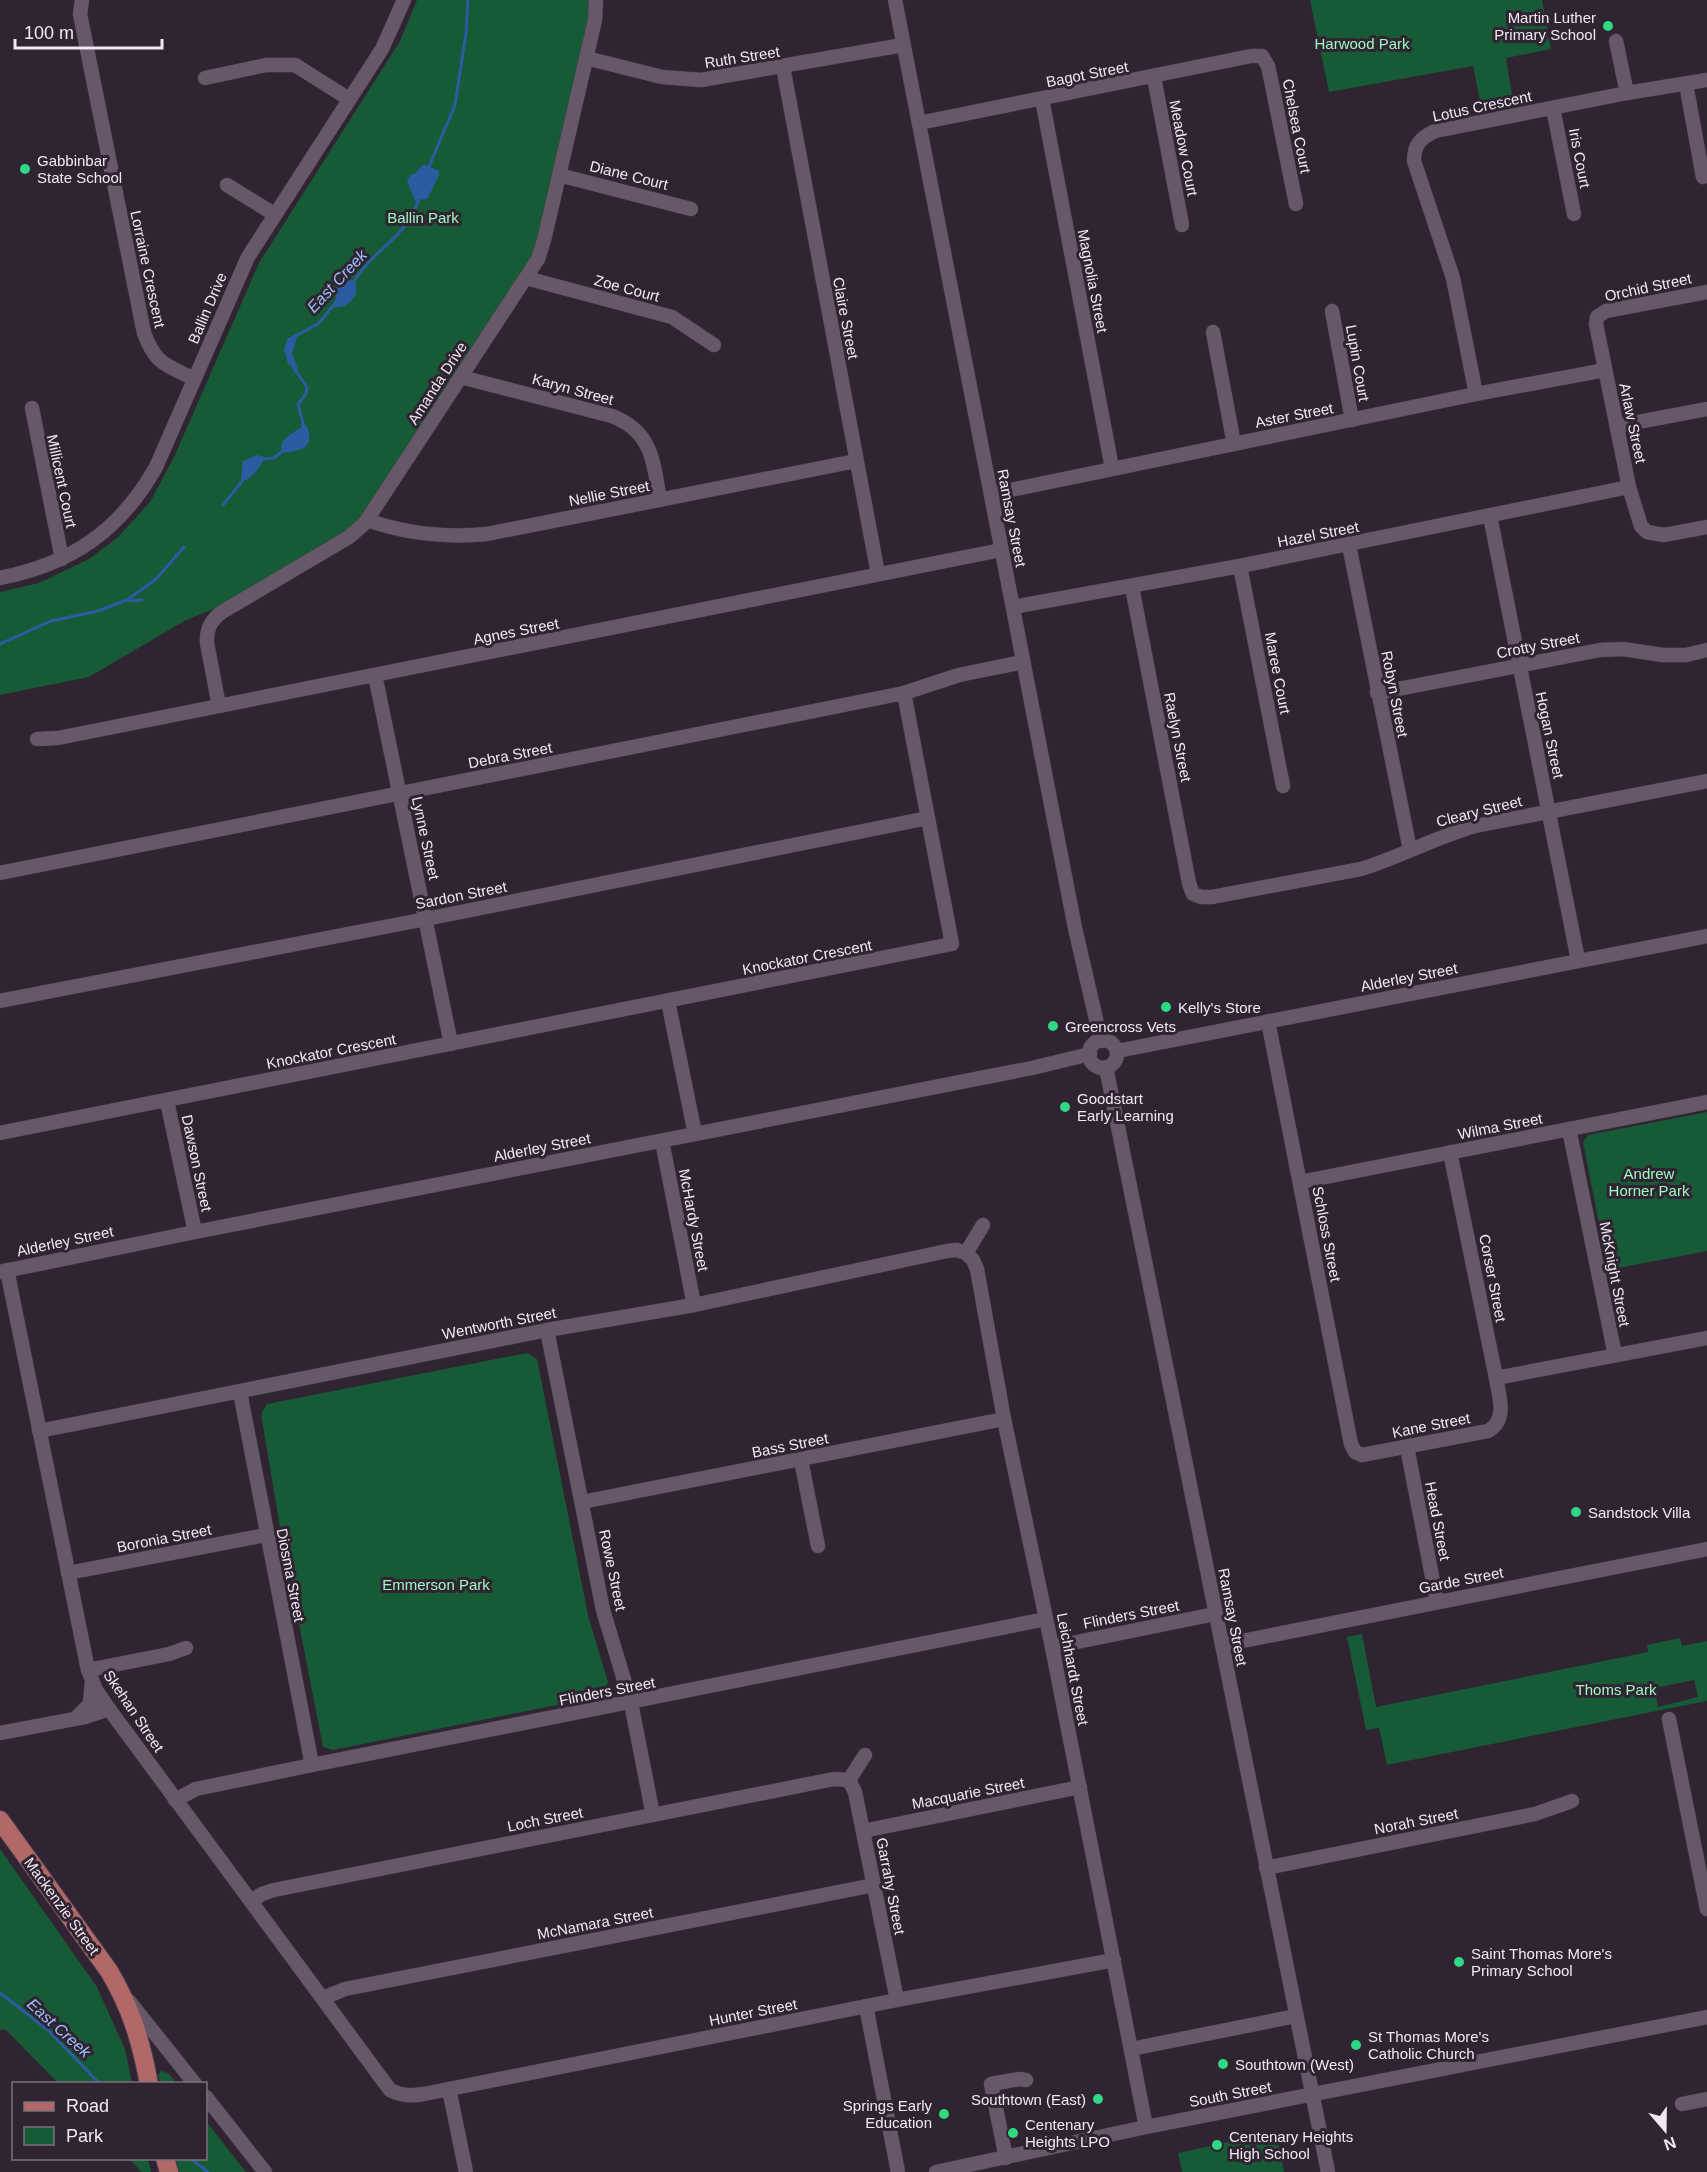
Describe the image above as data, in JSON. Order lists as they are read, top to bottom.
{
  "streets": {
    "main road": ["Mackenzie Street"],
    "street": [
      "Ruth Street",
      "Bagot Street",
      "Lotus Crescent",
      "Chelsea Court",
      "Meadow Court",
      "Iris Court",
      "Diane Court",
      "Lorraine Crescent",
      "Magnolia Street",
      "Orchid Street",
      "Zoe Court",
      "Ballin Drive",
      "Claire Street",
      "Lupin Court",
      "Amanda Drive",
      "Karyn Street",
      "Aster Street",
      "Arlaw Street",
      "Millicent Court",
      "Nellie Street",
      "Ramsay Street",
      "Hazel Street",
      "Agnes Street",
      "Crotty Street",
      "Maree Court",
      "Robyn Street",
      "Hogan Street",
      "Raelyn Street",
      "Debra Street",
      "Cleary Street",
      "Lynne Street",
      "Sardon Street",
      "Knockator Crescent",
      "Alderley Street",
      "Wilma Street",
      "Dawson Street",
      "McHardy Street",
      "Schloss Street",
      "McKnight Street",
      "Corser Street",
      "Wentworth Street",
      "Kane Street",
      "Bass Street",
      "Head Street",
      "Boronia Street",
      "Rowe Street",
      "Diosma Street",
      "Garde Street",
      "Flinders Street",
      "Leichhardt Street",
      "Skehan Street",
      "Macquarie Street",
      "Loch Street",
      "Norah Street",
      "Garrahy Street",
      "McNamara Street",
      "Hunter Street",
      "South Street"
    ]
  },
  "crossings": [
    ["Ruth Street", "Claire Street"],
    ["Ruth Street", "Amanda Drive"],
    ["Ruth Street", "Ramsay Street"],
    ["Bagot Street", "Chelsea Court"],
    ["Bagot Street", "Meadow Court"],
    ["Bagot Street", "Magnolia Street"],
    ["Bagot Street", "Ramsay Street"],
    ["Lotus Crescent", "Iris Court"],
    ["Lotus Crescent", "Aster Street"],
    ["Diane Court", "Amanda Drive"],
    ["Lorraine Crescent", "Ballin Drive"],
    ["Magnolia Street", "Aster Street"],
    ["Orchid Street", "Arlaw Street"],
    ["Zoe Court", "Amanda Drive"],
    ["Ballin Drive", "Millicent Court"],
    ["Claire Street", "Nellie Street"],
    ["Claire Street", "Agnes Street"],
    ["Lupin Court", "Aster Street"],
    ["Amanda Drive", "Karyn Street"],
    ["Amanda Drive", "Nellie Street"],
    ["Amanda Drive", "Agnes Street"],
    ["Karyn Street", "Nellie Street"],
    ["Aster Street", "Arlaw Street"],
    ["Aster Street", "Ramsay Street"],
    ["Arlaw Street", "Hazel Street"],
    ["Ramsay Street", "Hazel Street"],
    ["Ramsay Street", "Agnes Street"],
    ["Ramsay Street", "Debra Street"],
    ["Ramsay Street", "Alderley Street"],
    ["Ramsay Street", "Garde Street"],
    ["Ramsay Street", "Flinders Street"],
    ["Ramsay Street", "Norah Street"],
    ["Ramsay Street", "South Street"],
    ["Hazel Street", "Maree Court"],
    ["Hazel Street", "Robyn Street"],
    ["Hazel Street", "Hogan Street"],
    ["Hazel Street", "Raelyn Street"],
    ["Agnes Street", "Lynne Street"],
    ["Crotty Street", "Robyn Street"],
    ["Crotty Street", "Hogan Street"],
    ["Robyn Street", "Cleary Street"],
    ["Hogan Street", "Cleary Street"],
    ["Hogan Street", "Alderley Street"],
    ["Raelyn Street", "Cleary Street"],
    ["Debra Street", "Lynne Street"],
    ["Debra Street", "Knockator Crescent"],
    ["Lynne Street", "Sardon Street"],
    ["Lynne Street", "Knockator Crescent"],
    ["Sardon Street", "Knockator Crescent"],
    ["Knockator Crescent", "Dawson Street"],
    ["Alderley Street", "Dawson Street"],
    ["Alderley Street", "McHardy Street"],
    ["Alderley Street", "Schloss Street"],
    ["Alderley Street", "Skehan Street"],
    ["Wilma Street", "Schloss Street"],
    ["Wilma Street", "McKnight Street"],
    ["Wilma Street", "Corser Street"],
    ["McHardy Street", "Wentworth Street"],
    ["Schloss Street", "Kane Street"],
    ["Corser Street", "Kane Street"],
    ["Wentworth Street", "Rowe Street"],
    ["Wentworth Street", "Diosma Street"],
    ["Wentworth Street", "Leichhardt Street"],
    ["Wentworth Street", "Skehan Street"],
    ["Kane Street", "Head Street"],
    ["Bass Street", "Rowe Street"],
    ["Bass Street", "Leichhardt Street"],
    ["Head Street", "Garde Street"],
    ["Boronia Street", "Diosma Street"],
    ["Boronia Street", "Skehan Street"],
    ["Rowe Street", "Flinders Street"],
    ["Rowe Street", "Loch Street"],
    ["Diosma Street", "Flinders Street"],
    ["Flinders Street", "Leichhardt Street"],
    ["Flinders Street", "Skehan Street"],
    ["Leichhardt Street", "Macquarie Street"],
    ["Leichhardt Street", "Hunter Street"],
    ["Leichhardt Street", "South Street"],
    ["Skehan Street", "Loch Street"],
    ["Skehan Street", "McNamara Street"],
    ["Skehan Street", "Hunter Street"],
    ["Macquarie Street", "Garrahy Street"],
    ["Loch Street", "Garrahy Street"],
    ["Garrahy Street", "McNamara Street"],
    ["Garrahy Street", "Hunter Street"]
  ],
  "water": ["East Creek"],
  "parks": [
    "Harwood Park",
    "Ballin Park",
    "Andrew Horner Park",
    "Emmerson Park",
    "Thoms Park"
  ],
  "places": [
    "Martin Luther Primary School",
    "Gabbinbar State School",
    "Kelly's Store",
    "Greencross Vets",
    "Goodstart Early Learning",
    "Sandstock Villa",
    "Saint Thomas More's Primary School",
    "St Thomas More's Catholic Church",
    "Southtown (West)",
    "Southtown (East)",
    "Springs Early Education",
    "Centenary Heights LPO",
    "Centenary Heights High School"
  ],
  "legend": ["Road", "Park"],
  "scale_bar": "100 m",
  "north": "bottom"
}
